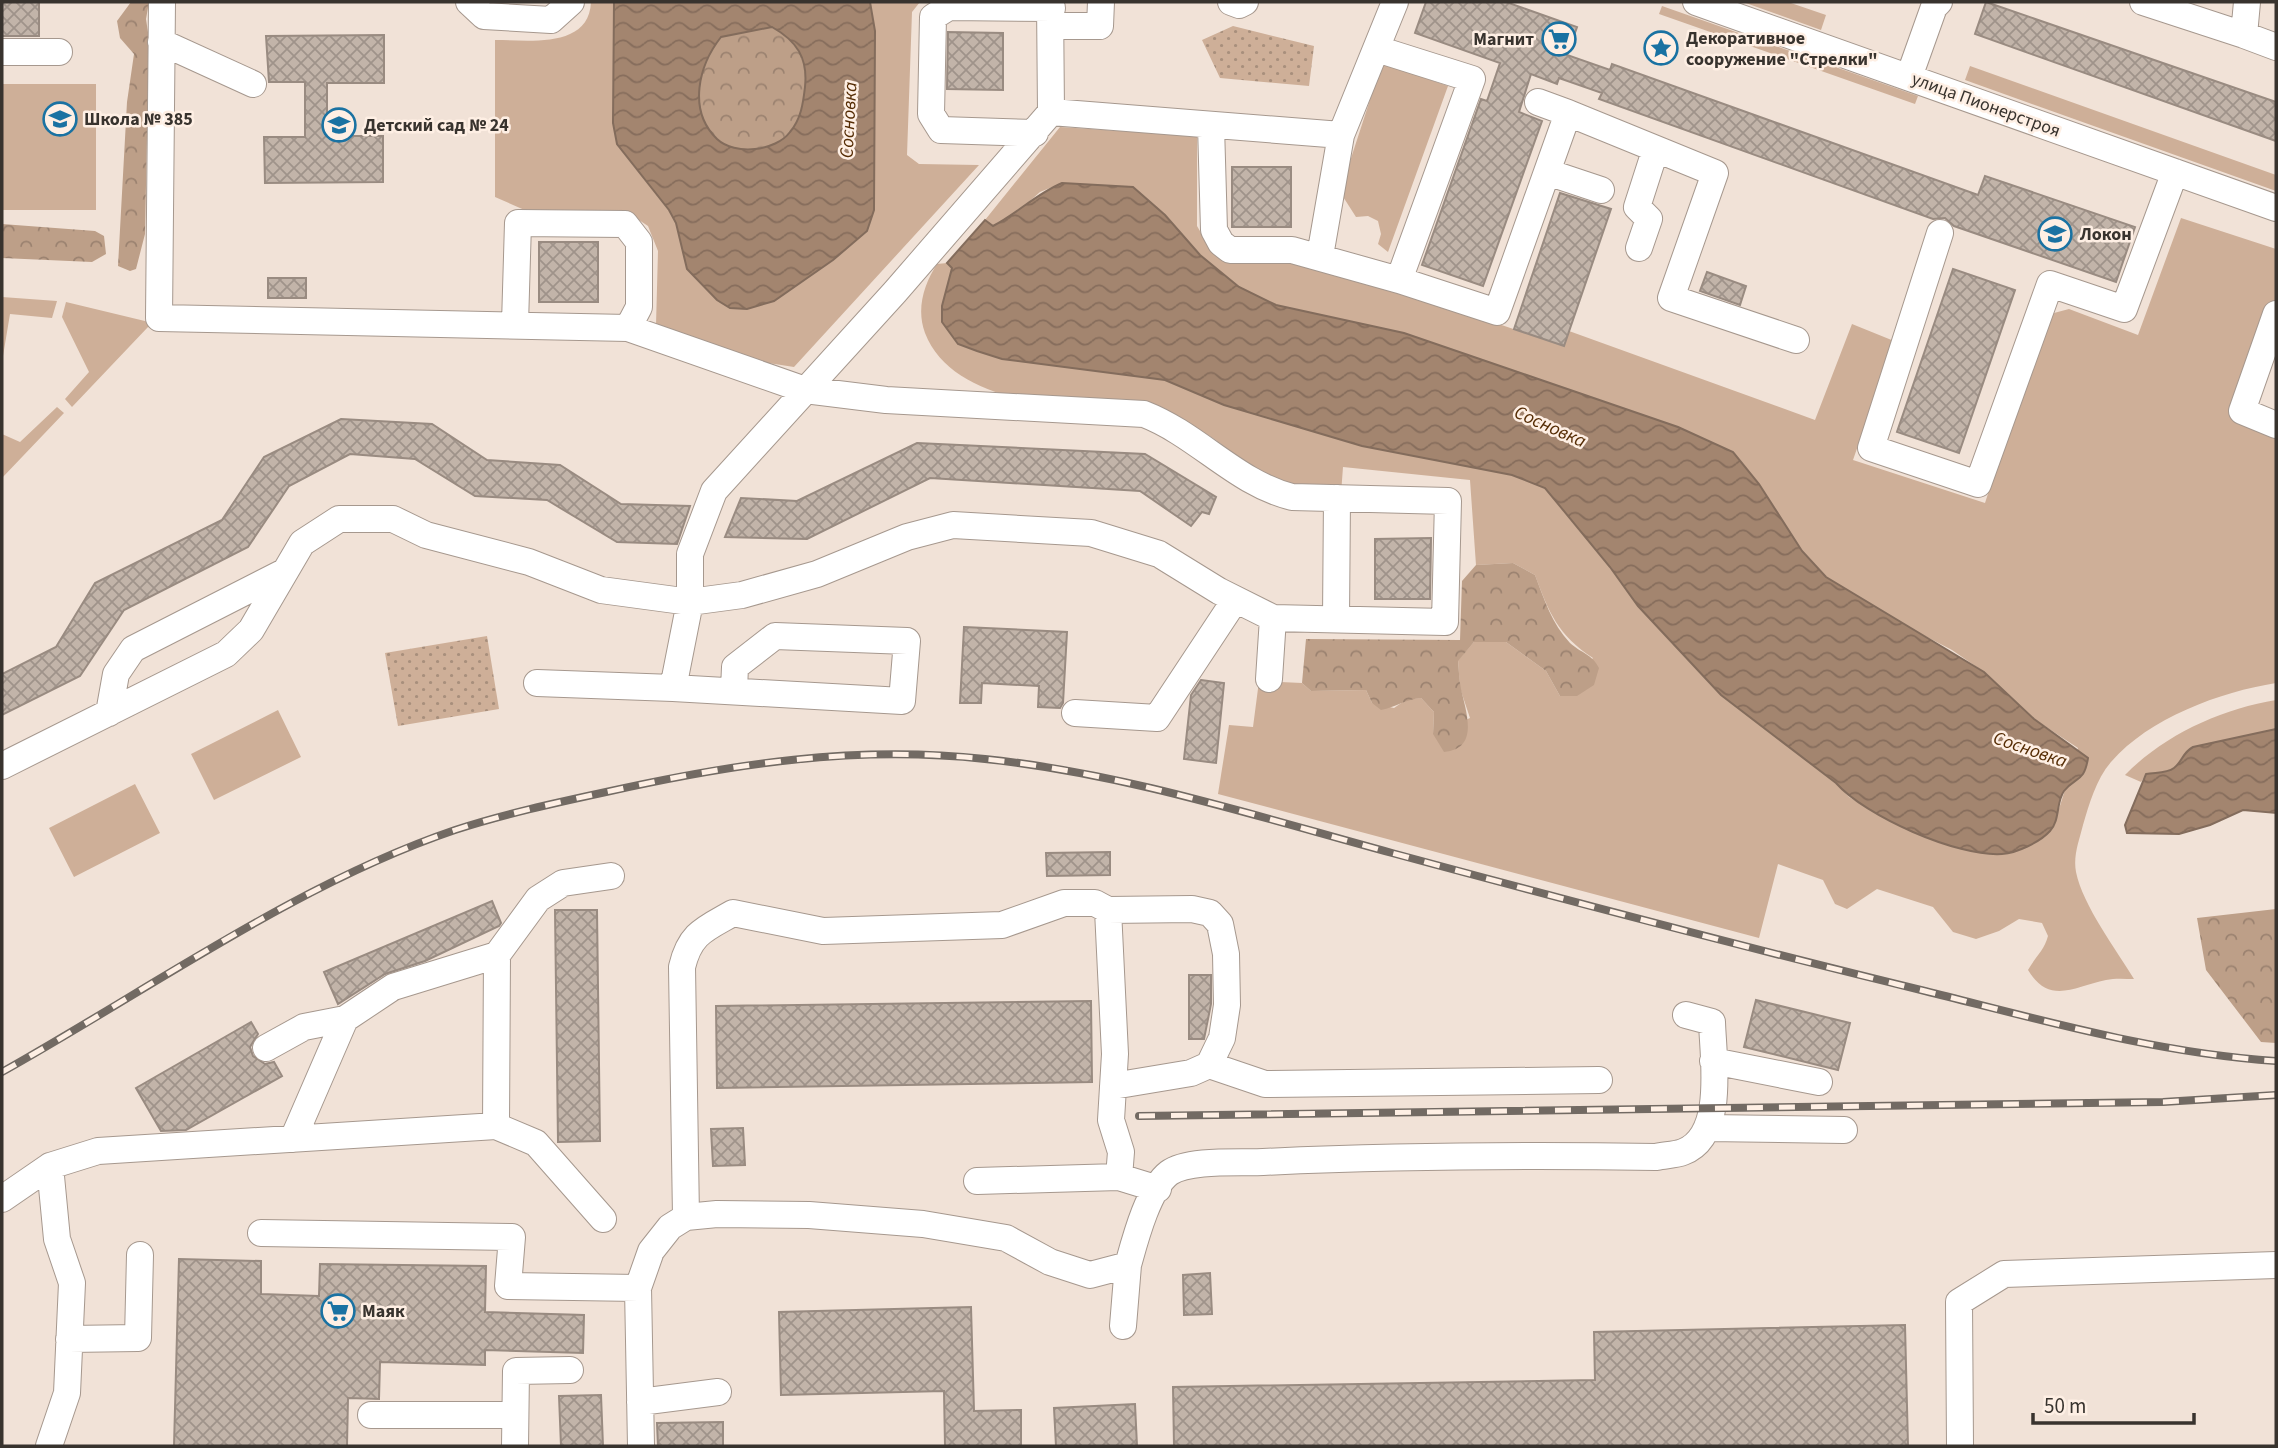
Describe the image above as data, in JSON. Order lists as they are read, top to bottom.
{
  "streets": {
    "street": ["улица Пионерстроя"]
  },
  "water": ["Сосновка"],
  "places": {
    "supermarket": ["Магнит", "Маяк"],
    "place": ["Декоративное сооружение \"Стрелки\""],
    "school or university": ["Школа № 385", "Детский сад № 24", "Локон"]
  },
  "scale_bar": "50 m"
}
